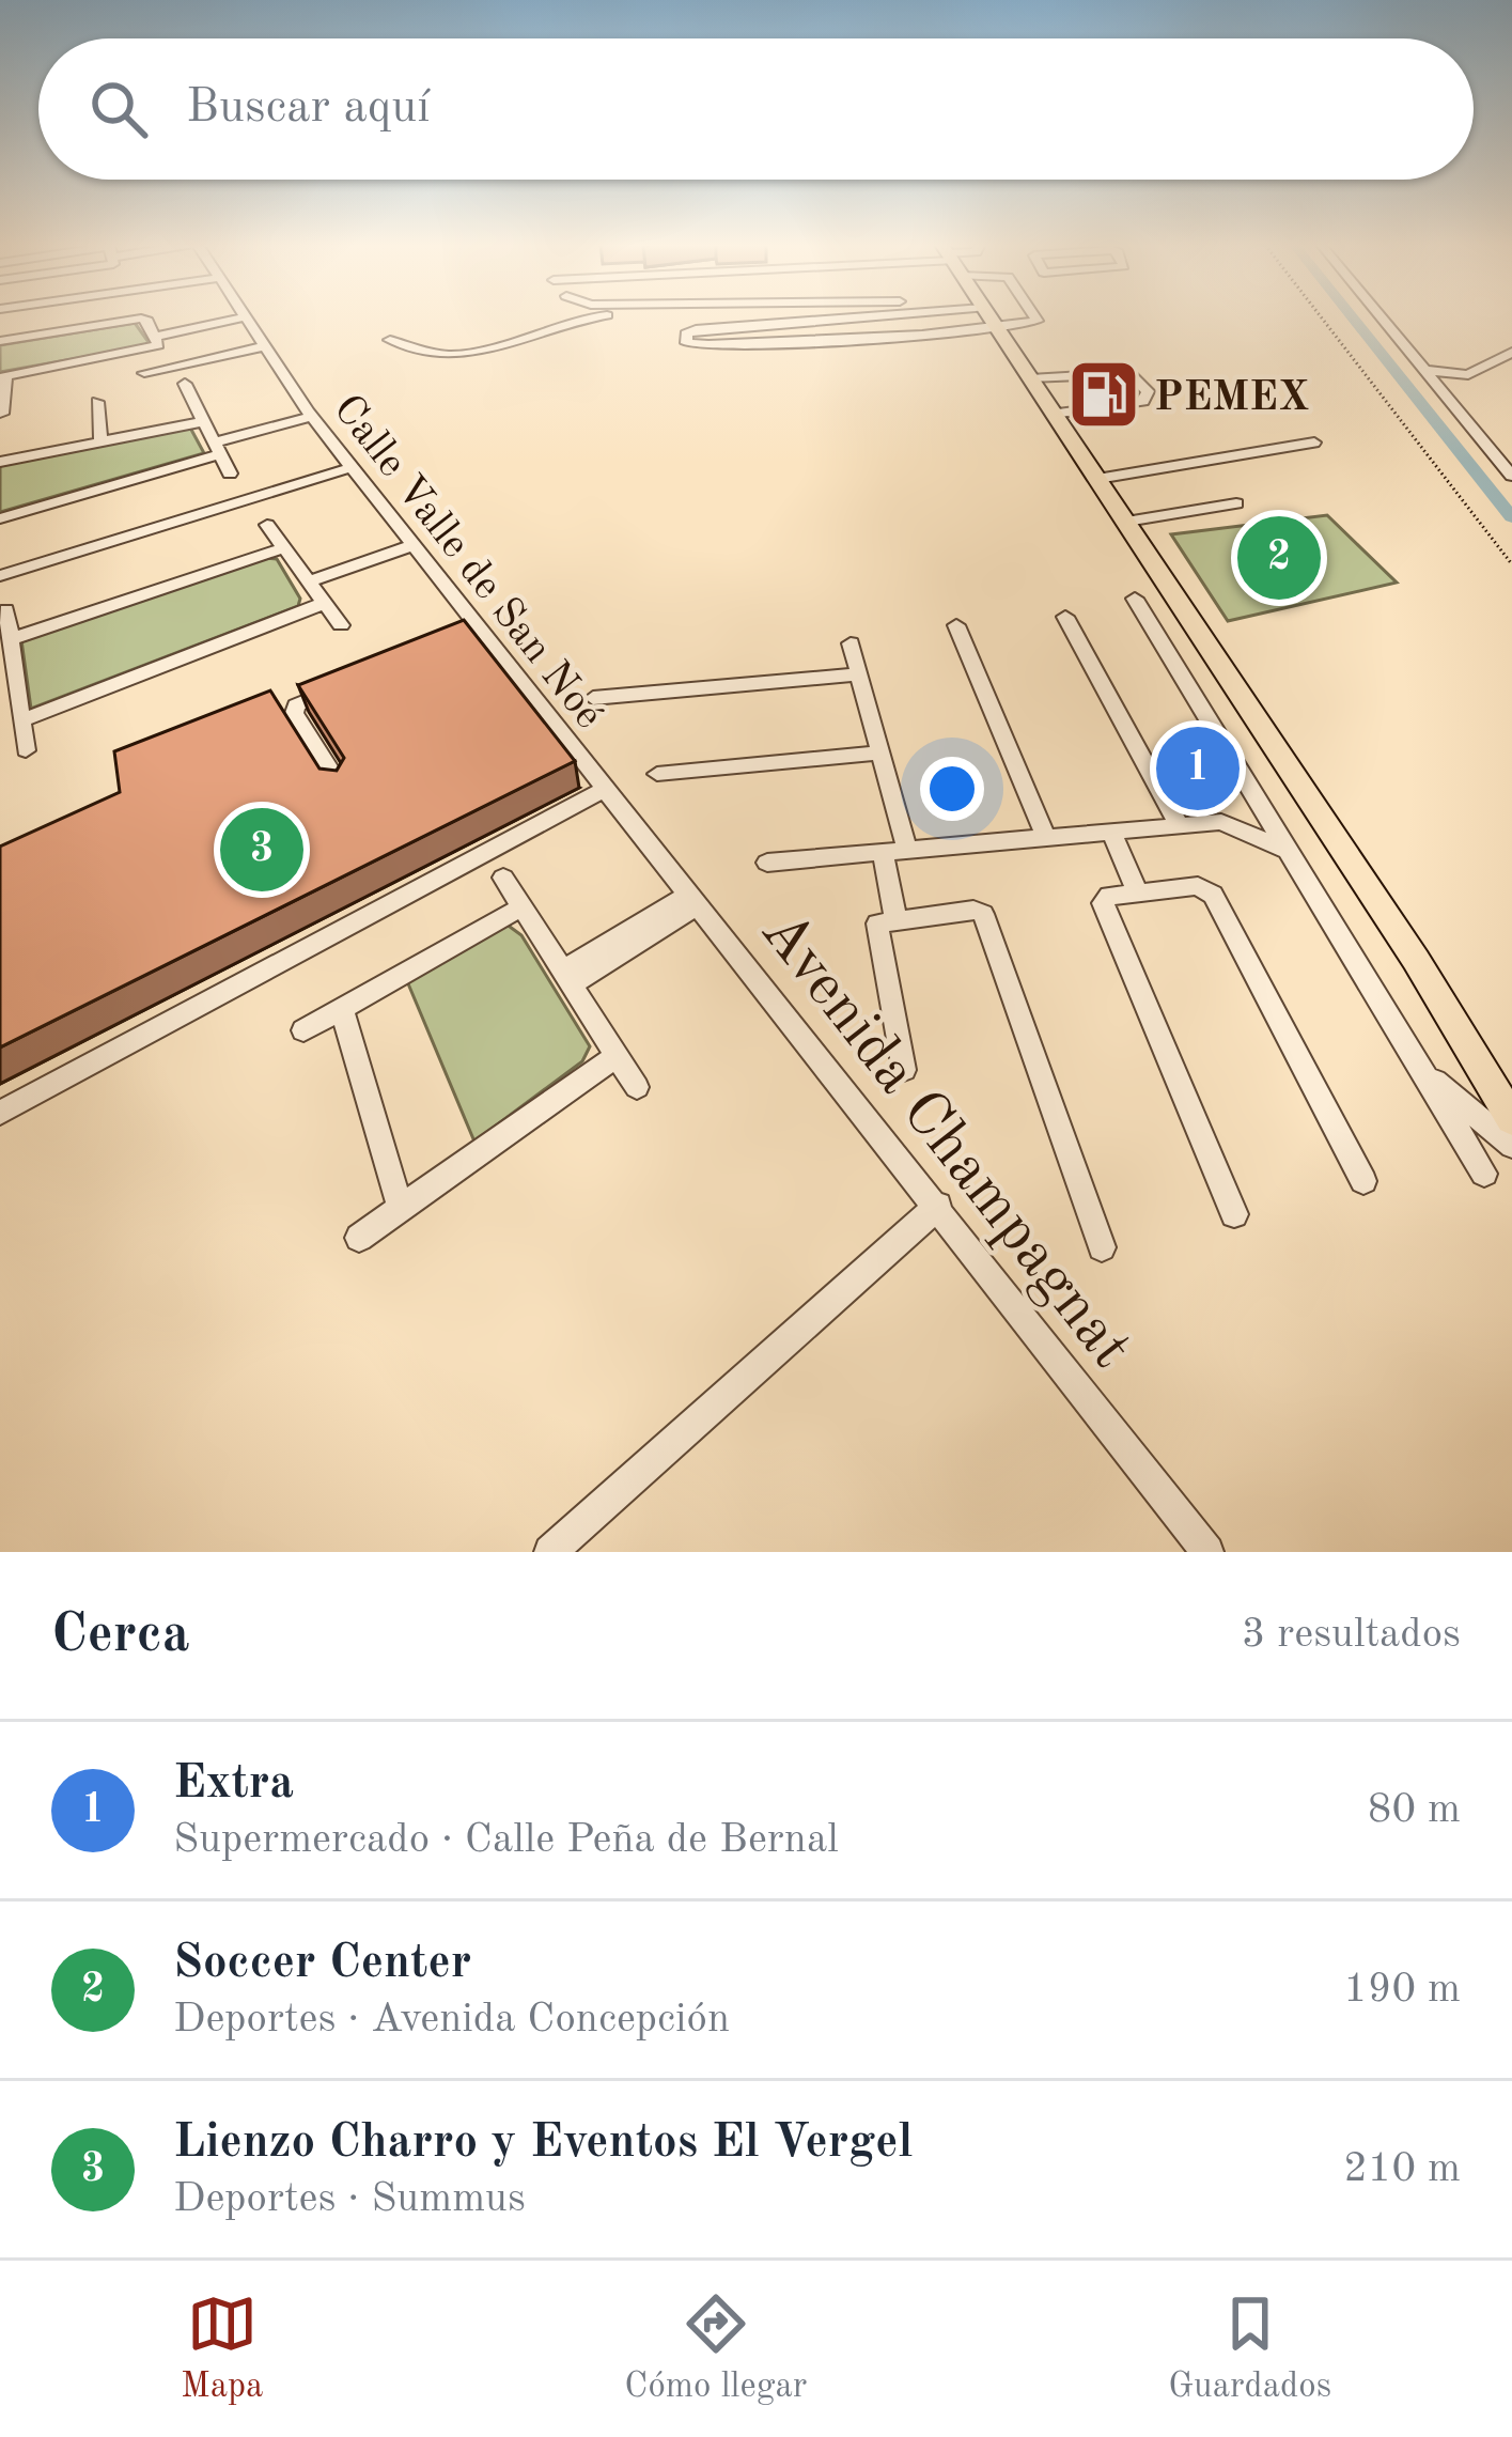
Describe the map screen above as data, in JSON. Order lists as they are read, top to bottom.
{
  "streets": {
    "street": ["Calle Valle de San Noé", "Avenida Champagnat"]
  },
  "crossings": [
    ["Calle Valle de San Noé", "Avenida Champagnat"]
  ],
  "places": {
    "fuel station": ["PEMEX"]
  },
  "page": {
    "search": "Buscar aquí",
    "pins": ["2", "1", "3"],
    "heading": ["Cerca", "3 resultados"],
    "list": [
      {
        "mark": "1",
        "name": "Extra",
        "note": "Supermercado · Calle Peña de Bernal",
        "value": "80 m"
      },
      {
        "mark": "2",
        "name": "Soccer Center",
        "note": "Deportes · Avenida Concepción",
        "value": "190 m"
      },
      {
        "mark": "3",
        "name": "Lienzo Charro y Eventos El Vergel",
        "note": "Deportes · Summus",
        "value": "210 m"
      }
    ],
    "nav": ["Mapa", "Cómo llegar", "Guardados"]
  }
}
